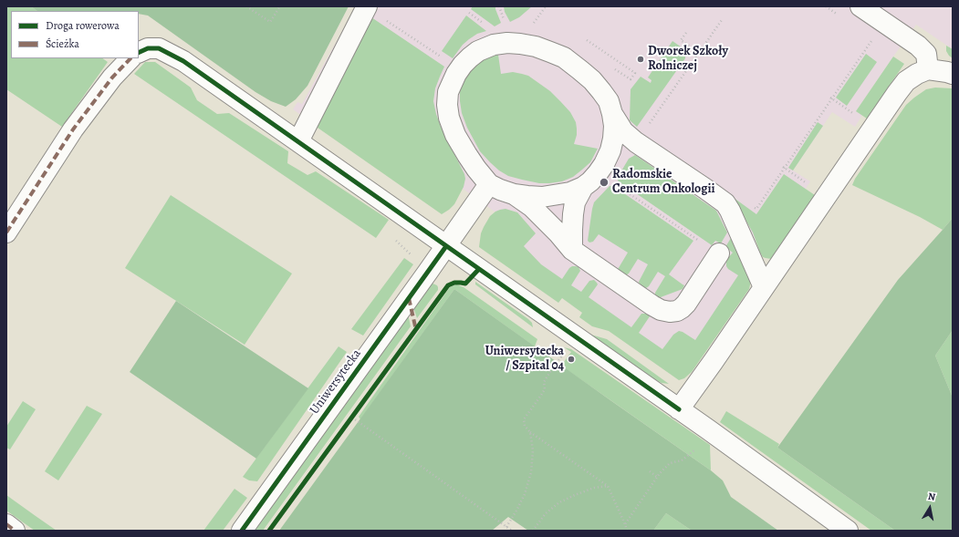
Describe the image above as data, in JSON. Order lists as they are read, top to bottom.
{
  "streets": {
    "street": ["Uniwersytecka"]
  },
  "places": ["Dworek Szkoły Rolniczej", "Radomskie Centrum Onkologii", "Uniwersytecka / Szpital 04"],
  "legend": ["Droga rowerowa", "Ścieżka"],
  "north": "top"
}
